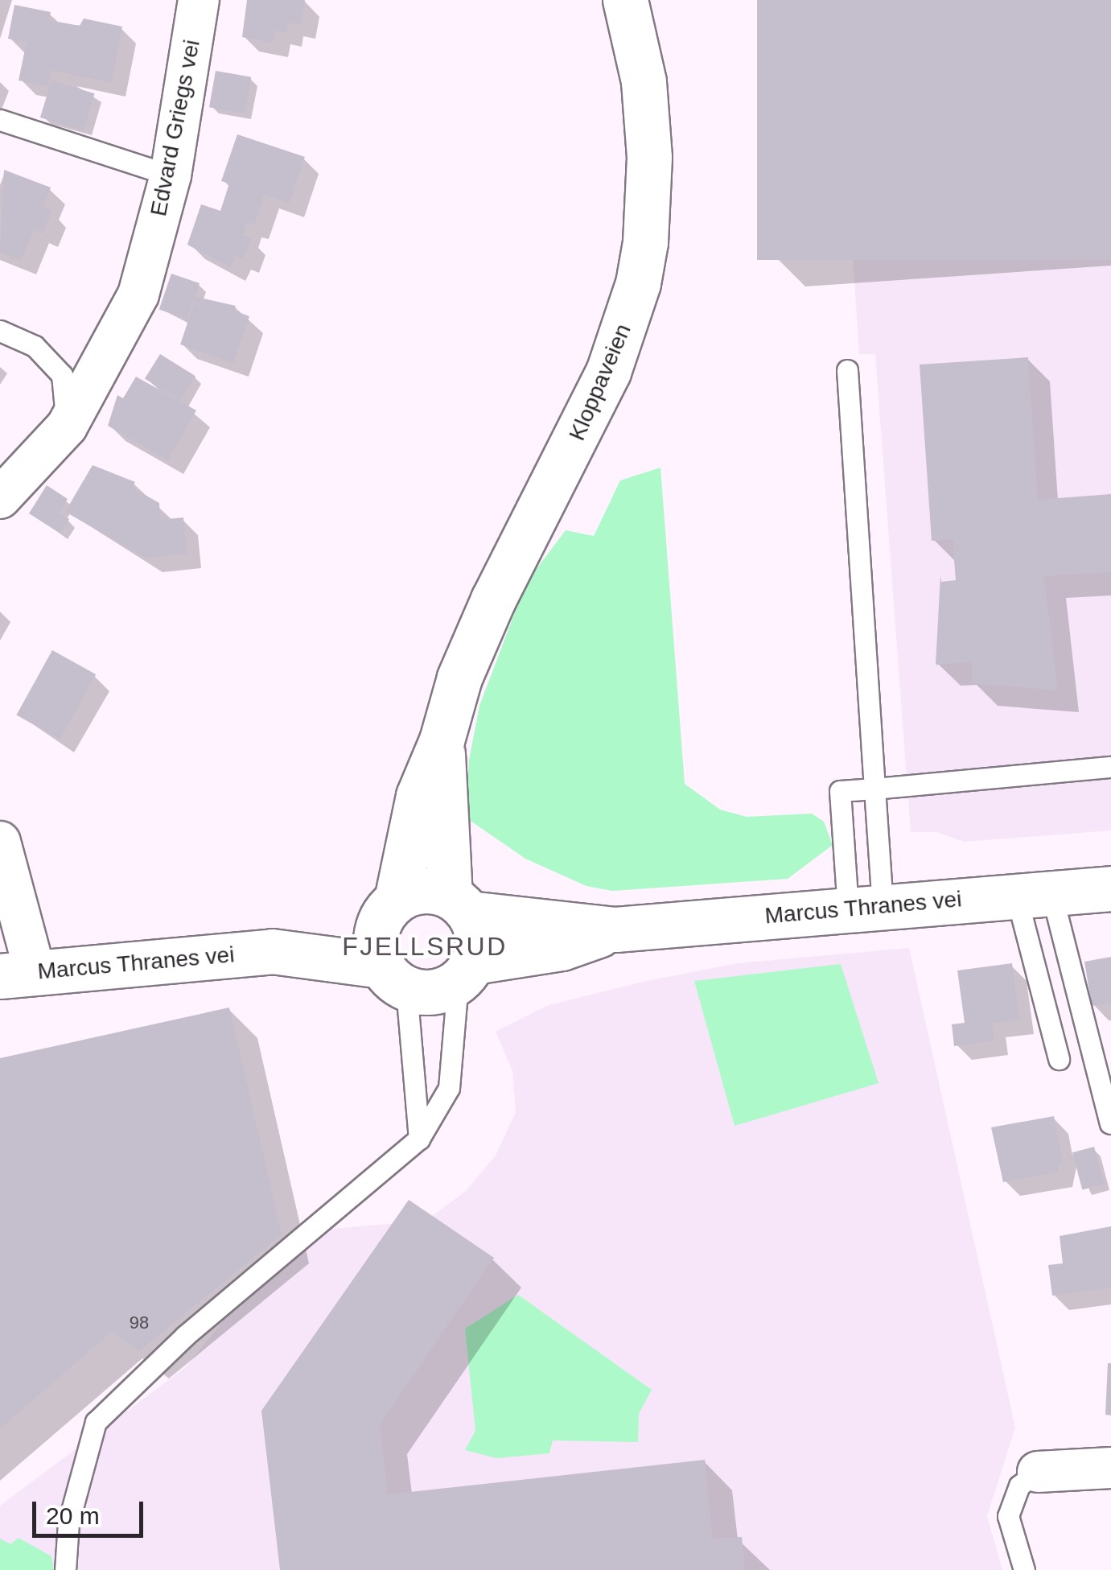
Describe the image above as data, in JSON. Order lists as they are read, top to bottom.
{
  "streets": {
    "main road": ["Kloppaveien", "Marcus Thranes vei"],
    "street": ["Edvard Griegs vei"]
  },
  "crossings": [
    ["Kloppaveien", "Marcus Thranes vei"]
  ],
  "districts": ["FJELLSRUD"],
  "house_numbers": ["98"],
  "scale_bar": "20 m"
}
